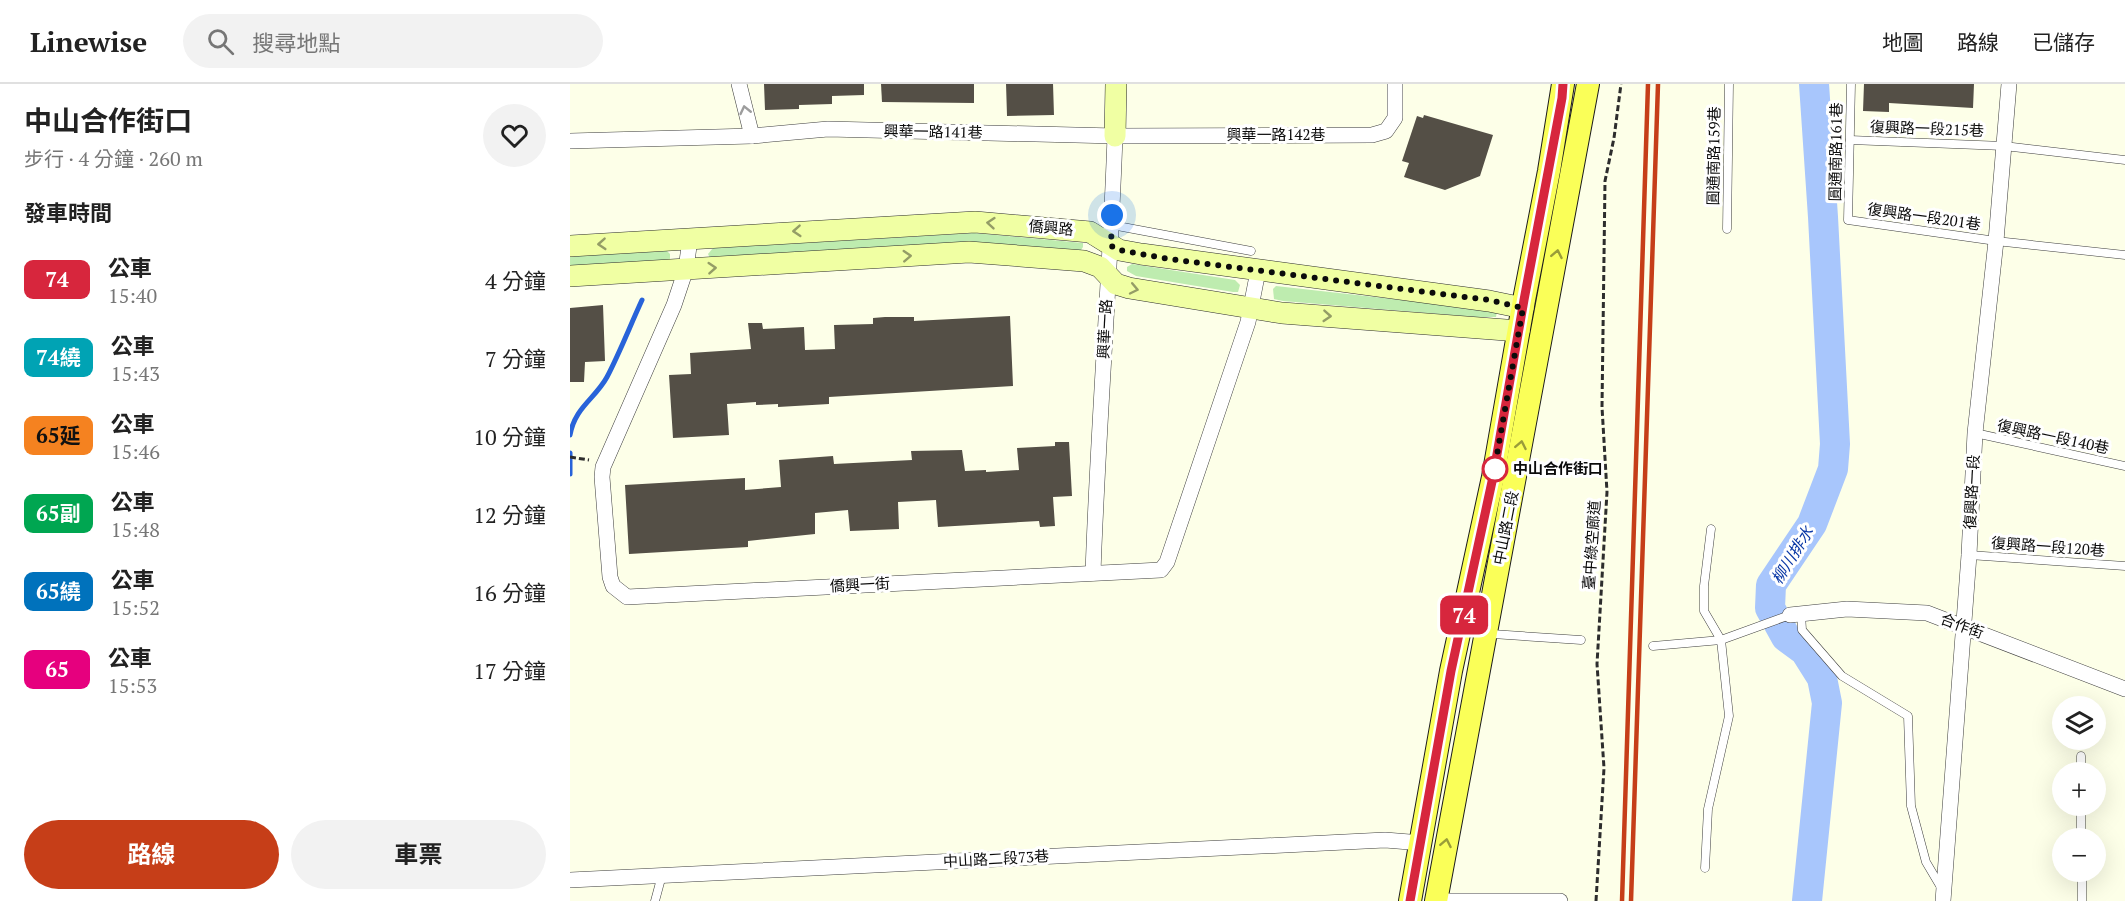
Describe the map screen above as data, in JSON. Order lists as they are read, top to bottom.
{
  "streets": {
    "main road": ["中山路二段"],
    "street": [
      "興華一路141巷",
      "興華一路142巷",
      "僑興路",
      "興華一路",
      "復興路一段",
      "僑興一街",
      "合作街",
      "中山路二段73巷"
    ],
    "lane": [
      "復興路一段215巷",
      "圓通南路161巷",
      "圓通南路159巷",
      "復興路一段201巷",
      "復興路一段140巷",
      "復興路一段120巷"
    ],
    "path": ["臺中綠空廊道"]
  },
  "crossings": [
    ["復興路一段215巷", "圓通南路161巷"],
    ["復興路一段215巷", "復興路一段"],
    ["興華一路141巷", "興華一路142巷"],
    ["興華一路141巷", "興華一路"],
    ["興華一路142巷", "興華一路"],
    ["圓通南路161巷", "復興路一段201巷"],
    ["復興路一段201巷", "復興路一段"],
    ["僑興路", "興華一路"],
    ["僑興路", "中山路二段"],
    ["僑興路", "僑興一街"],
    ["興華一路", "僑興一街"],
    ["復興路一段140巷", "復興路一段"],
    ["復興路一段", "復興路一段120巷"],
    ["復興路一段", "合作街"],
    ["中山路二段", "中山路二段73巷"]
  ],
  "water": ["柳川排水"],
  "places": ["中山合作街口"],
  "lines": ["bus line 74"],
  "page": {
    "header": "Linewise",
    "search": "搜尋地點",
    "nav": ["地圖", "路線", "已儲存"],
    "heading": [
      ["中山合作街口", "步行 · 4 分鐘 · 260 m"],
      "發車時間"
    ],
    "on_map": "74",
    "list": [
      {
        "mark": "74",
        "name": "公車",
        "note": "15:40",
        "value": "4 分鐘"
      },
      {
        "mark": "74繞",
        "name": "公車",
        "note": "15:43",
        "value": "7 分鐘"
      },
      {
        "mark": "65延",
        "name": "公車",
        "note": "15:46",
        "value": "10 分鐘"
      },
      {
        "mark": "65副",
        "name": "公車",
        "note": "15:48",
        "value": "12 分鐘"
      },
      {
        "mark": "65繞",
        "name": "公車",
        "note": "15:52",
        "value": "16 分鐘"
      },
      {
        "mark": "65",
        "name": "公車",
        "note": "15:53",
        "value": "17 分鐘"
      }
    ],
    "map_buttons": ["+", "−"],
    "buttons": ["路線", "車票"]
  }
}
